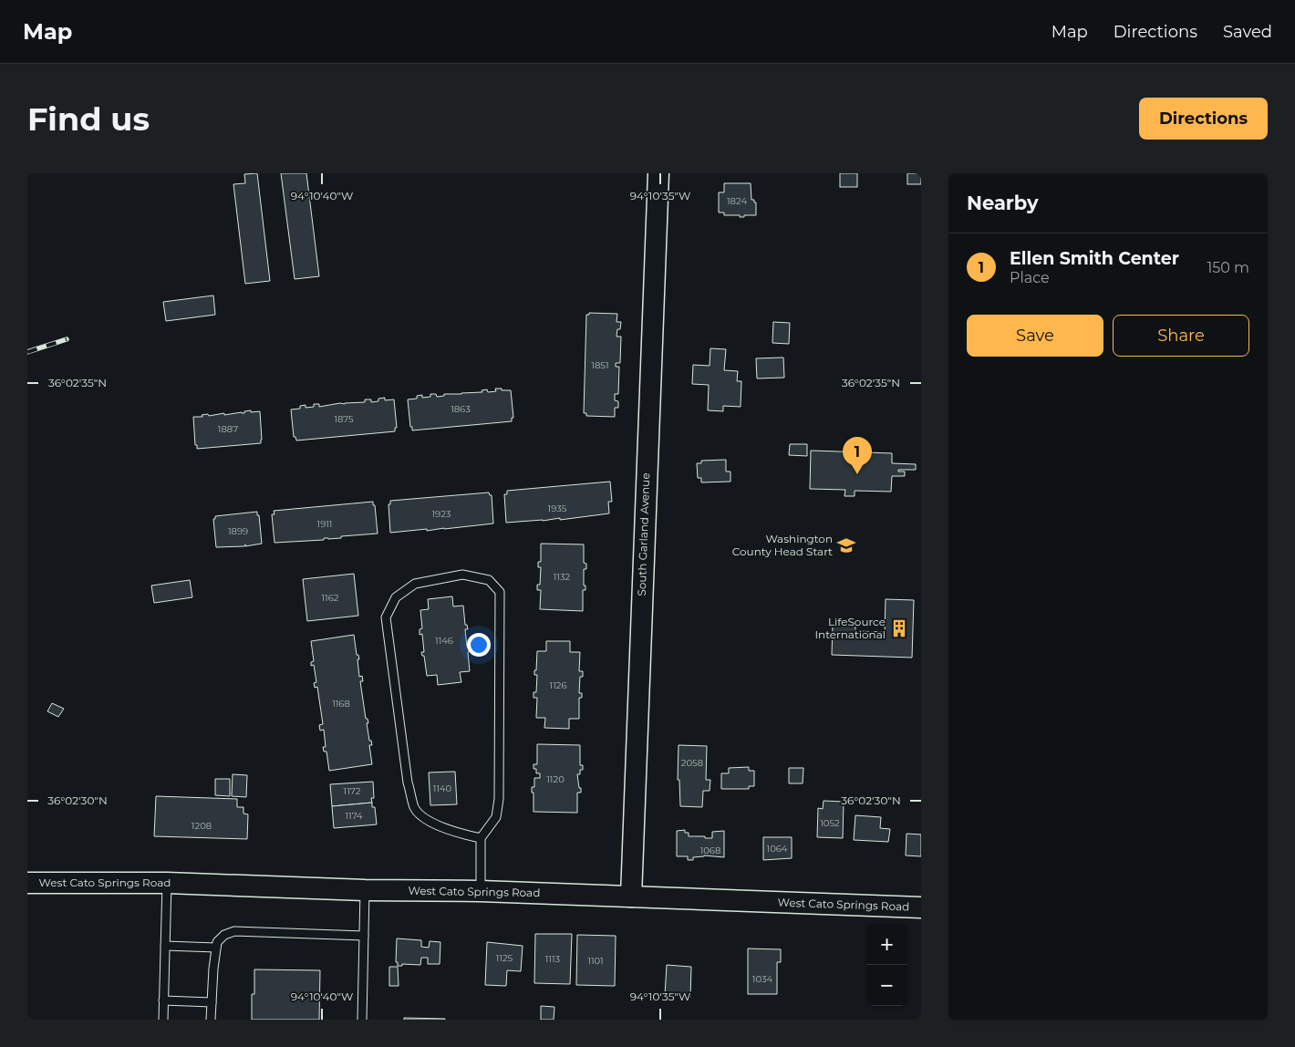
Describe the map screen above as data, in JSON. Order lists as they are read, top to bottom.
{
  "streets": {
    "street": ["South Garland Avenue", "West Cato Springs Road"]
  },
  "crossings": [
    ["South Garland Avenue", "West Cato Springs Road"]
  ],
  "places": {
    "school or university": ["Washington County Head Start"],
    "building": ["LifeSource International"]
  },
  "house_numbers": [
    "1824",
    "1851",
    "1863",
    "1875",
    "1887",
    "1935",
    "1923",
    "1911",
    "1899",
    "1132",
    "1162",
    "1146",
    "1126",
    "1168",
    "2058",
    "1120",
    "1140",
    "1172",
    "1174",
    "1052",
    "1208",
    "1064",
    "1068",
    "1125",
    "1113",
    "1101",
    "1034"
  ],
  "page": {
    "header": "Map",
    "nav": ["Map", "Directions", "Saved"],
    "buttons": [
      "Directions",
      ["Save", "Share"]
    ],
    "title": "Find us",
    "heading": "Nearby",
    "list": [
      {
        "mark": "1",
        "name": "Ellen Smith Center",
        "note": "Place",
        "value": "150 m"
      }
    ],
    "pins": "1",
    "map_buttons": ["+", "−"]
  },
  "coordinates": [
    "94°10'40\"W",
    "94°10'35\"W",
    "36°02'35\"N",
    "36°02'30\"N"
  ]
}
